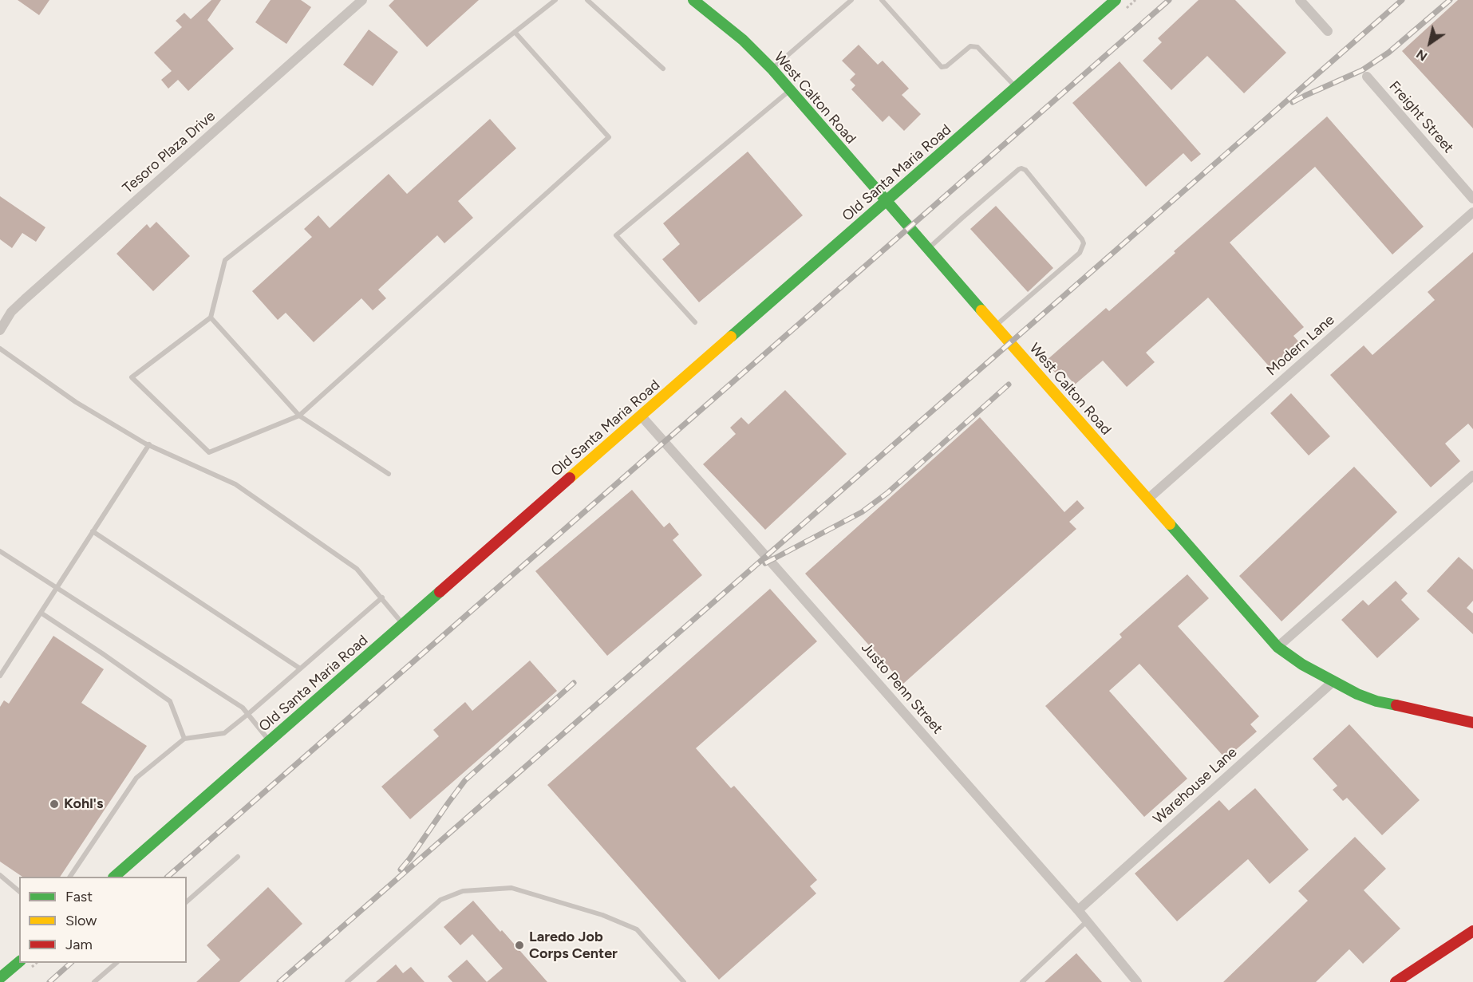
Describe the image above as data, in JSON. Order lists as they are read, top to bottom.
{
  "streets": {
    "main road": ["West Calton Road", "Old Santa Maria Road"],
    "street": [
      "Freight Street",
      "Tesoro Plaza Drive",
      "Modern Lane",
      "Justo Penn Street",
      "Warehouse Lane"
    ]
  },
  "crossings": [
    ["West Calton Road", "Old Santa Maria Road"],
    ["West Calton Road", "Modern Lane"],
    ["West Calton Road", "Warehouse Lane"],
    ["Old Santa Maria Road", "Justo Penn Street"],
    ["Justo Penn Street", "Warehouse Lane"]
  ],
  "places": ["Kohl's", "Laredo Job Corps Center"],
  "legend": ["Fast", "Slow", "Jam"],
  "north": "bottom left"
}
